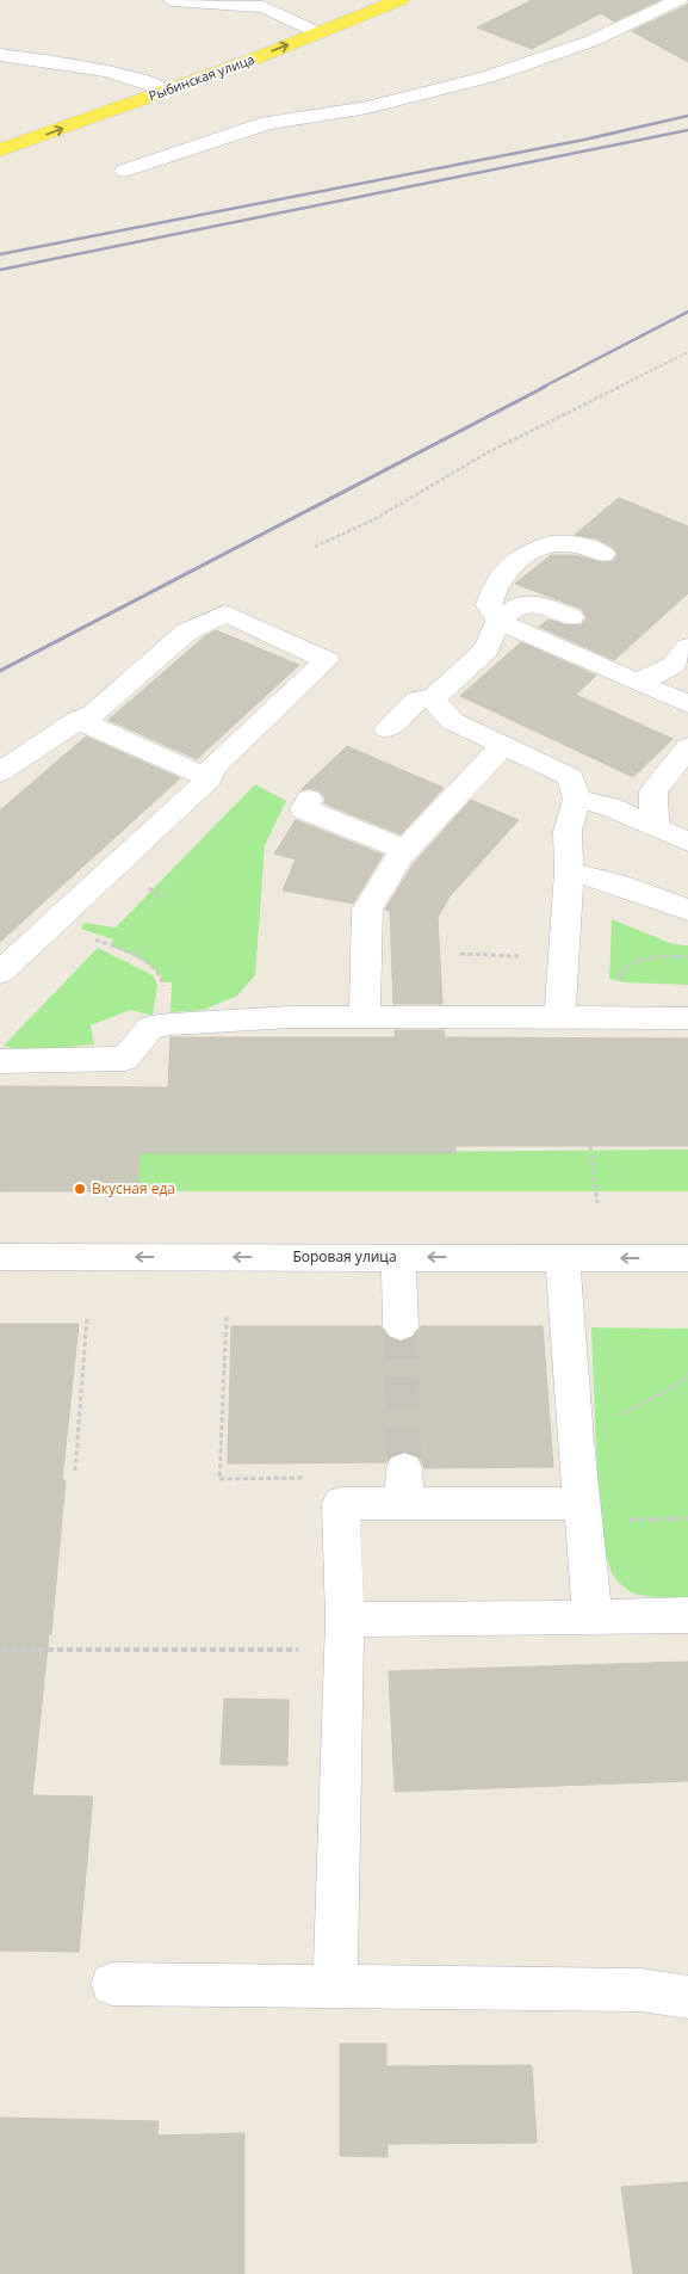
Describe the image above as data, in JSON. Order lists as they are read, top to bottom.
{
  "streets": {
    "main road": ["Рыбинская улица"],
    "street": ["Боровая улица"]
  },
  "one_way": ["Рыбинская улица"],
  "places": ["Вкусная еда"]
}
